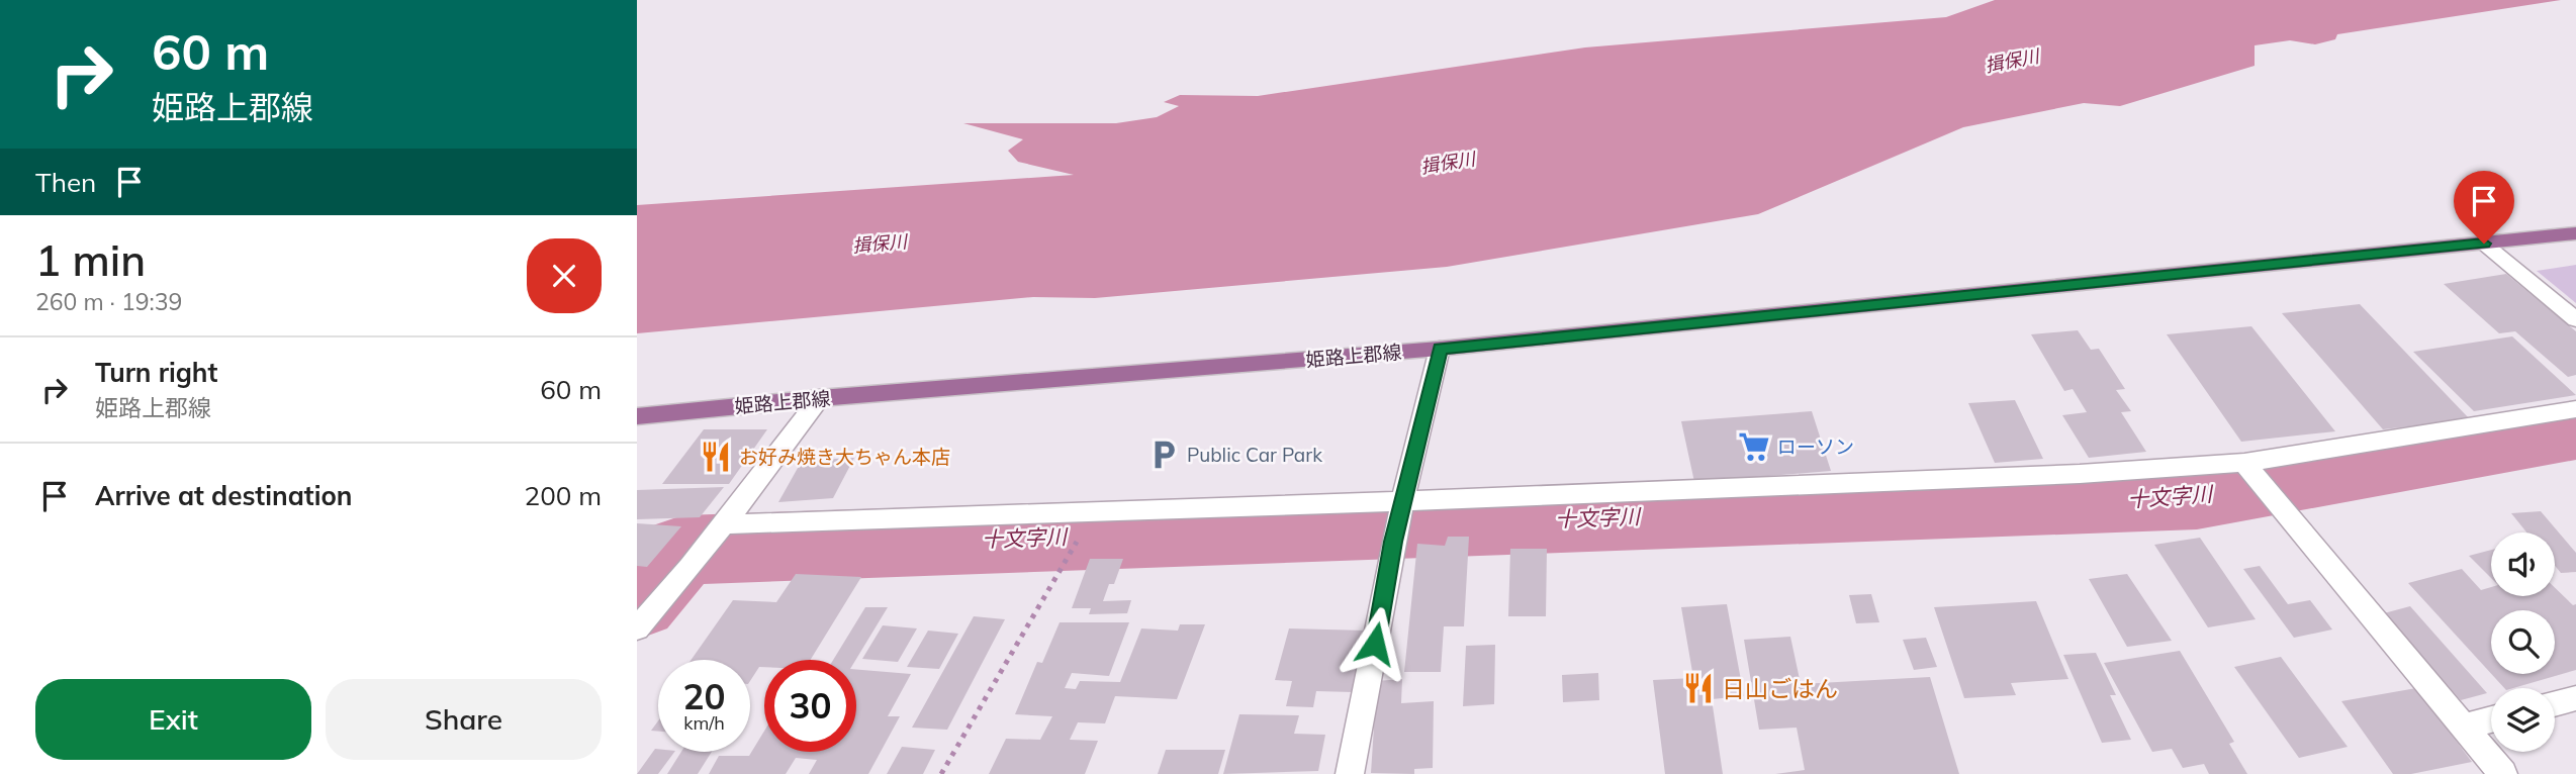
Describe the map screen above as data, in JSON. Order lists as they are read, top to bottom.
{
  "streets": {
    "main road": ["姫路上郡線"]
  },
  "water": ["揖保川", "十文字川"],
  "places": {
    "supermarket": ["ローソン"],
    "parking": ["Public Car Park"],
    "restaurant": ["お好み焼き大ちゃん本店", "日山ごはん"]
  },
  "page": {
    "turn": ["60 m", "姫路上郡線"],
    "then": "Then",
    "heading": ["1 min", "260 m · 19:39"],
    "list": [
      {
        "name": "Turn right",
        "note": "姫路上郡線",
        "value": "60 m"
      },
      {
        "name": "Arrive at destination",
        "value": "200 m"
      }
    ],
    "speed": "20 km/h",
    "limit": "30",
    "buttons": ["Exit", "Share"]
  }
}
